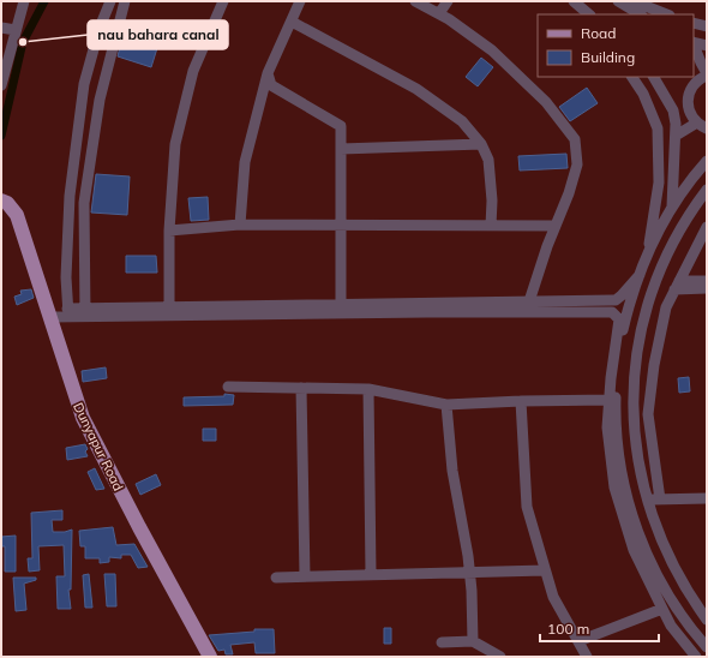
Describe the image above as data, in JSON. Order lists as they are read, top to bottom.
{
  "streets": {
    "main road": ["Dunyapur Road"]
  },
  "places": ["nau bahara canal"],
  "legend": ["Road", "Building"],
  "scale_bar": "100 m"
}
